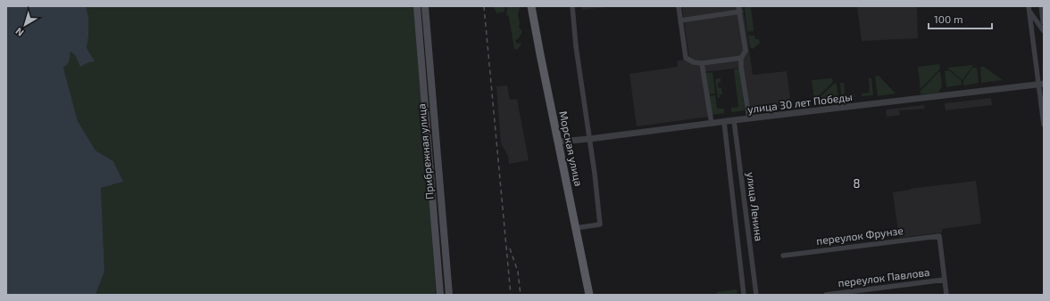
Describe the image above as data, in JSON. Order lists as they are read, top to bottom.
{
  "streets": {
    "main road": ["Морская улица", "Прибрежная улица"],
    "street": [
      "улица 30 лет Победы",
      "улица Ленина",
      "переулок Фрунзе",
      "переулок Павлова"
    ]
  },
  "crossings": [
    ["улица 30 лет Победы", "Морская улица"],
    ["улица 30 лет Победы", "улица Ленина"],
    ["переулок Фрунзе", "переулок Павлова"]
  ],
  "districts": ["8"],
  "scale_bar": "100 m",
  "north": "bottom left"
}
